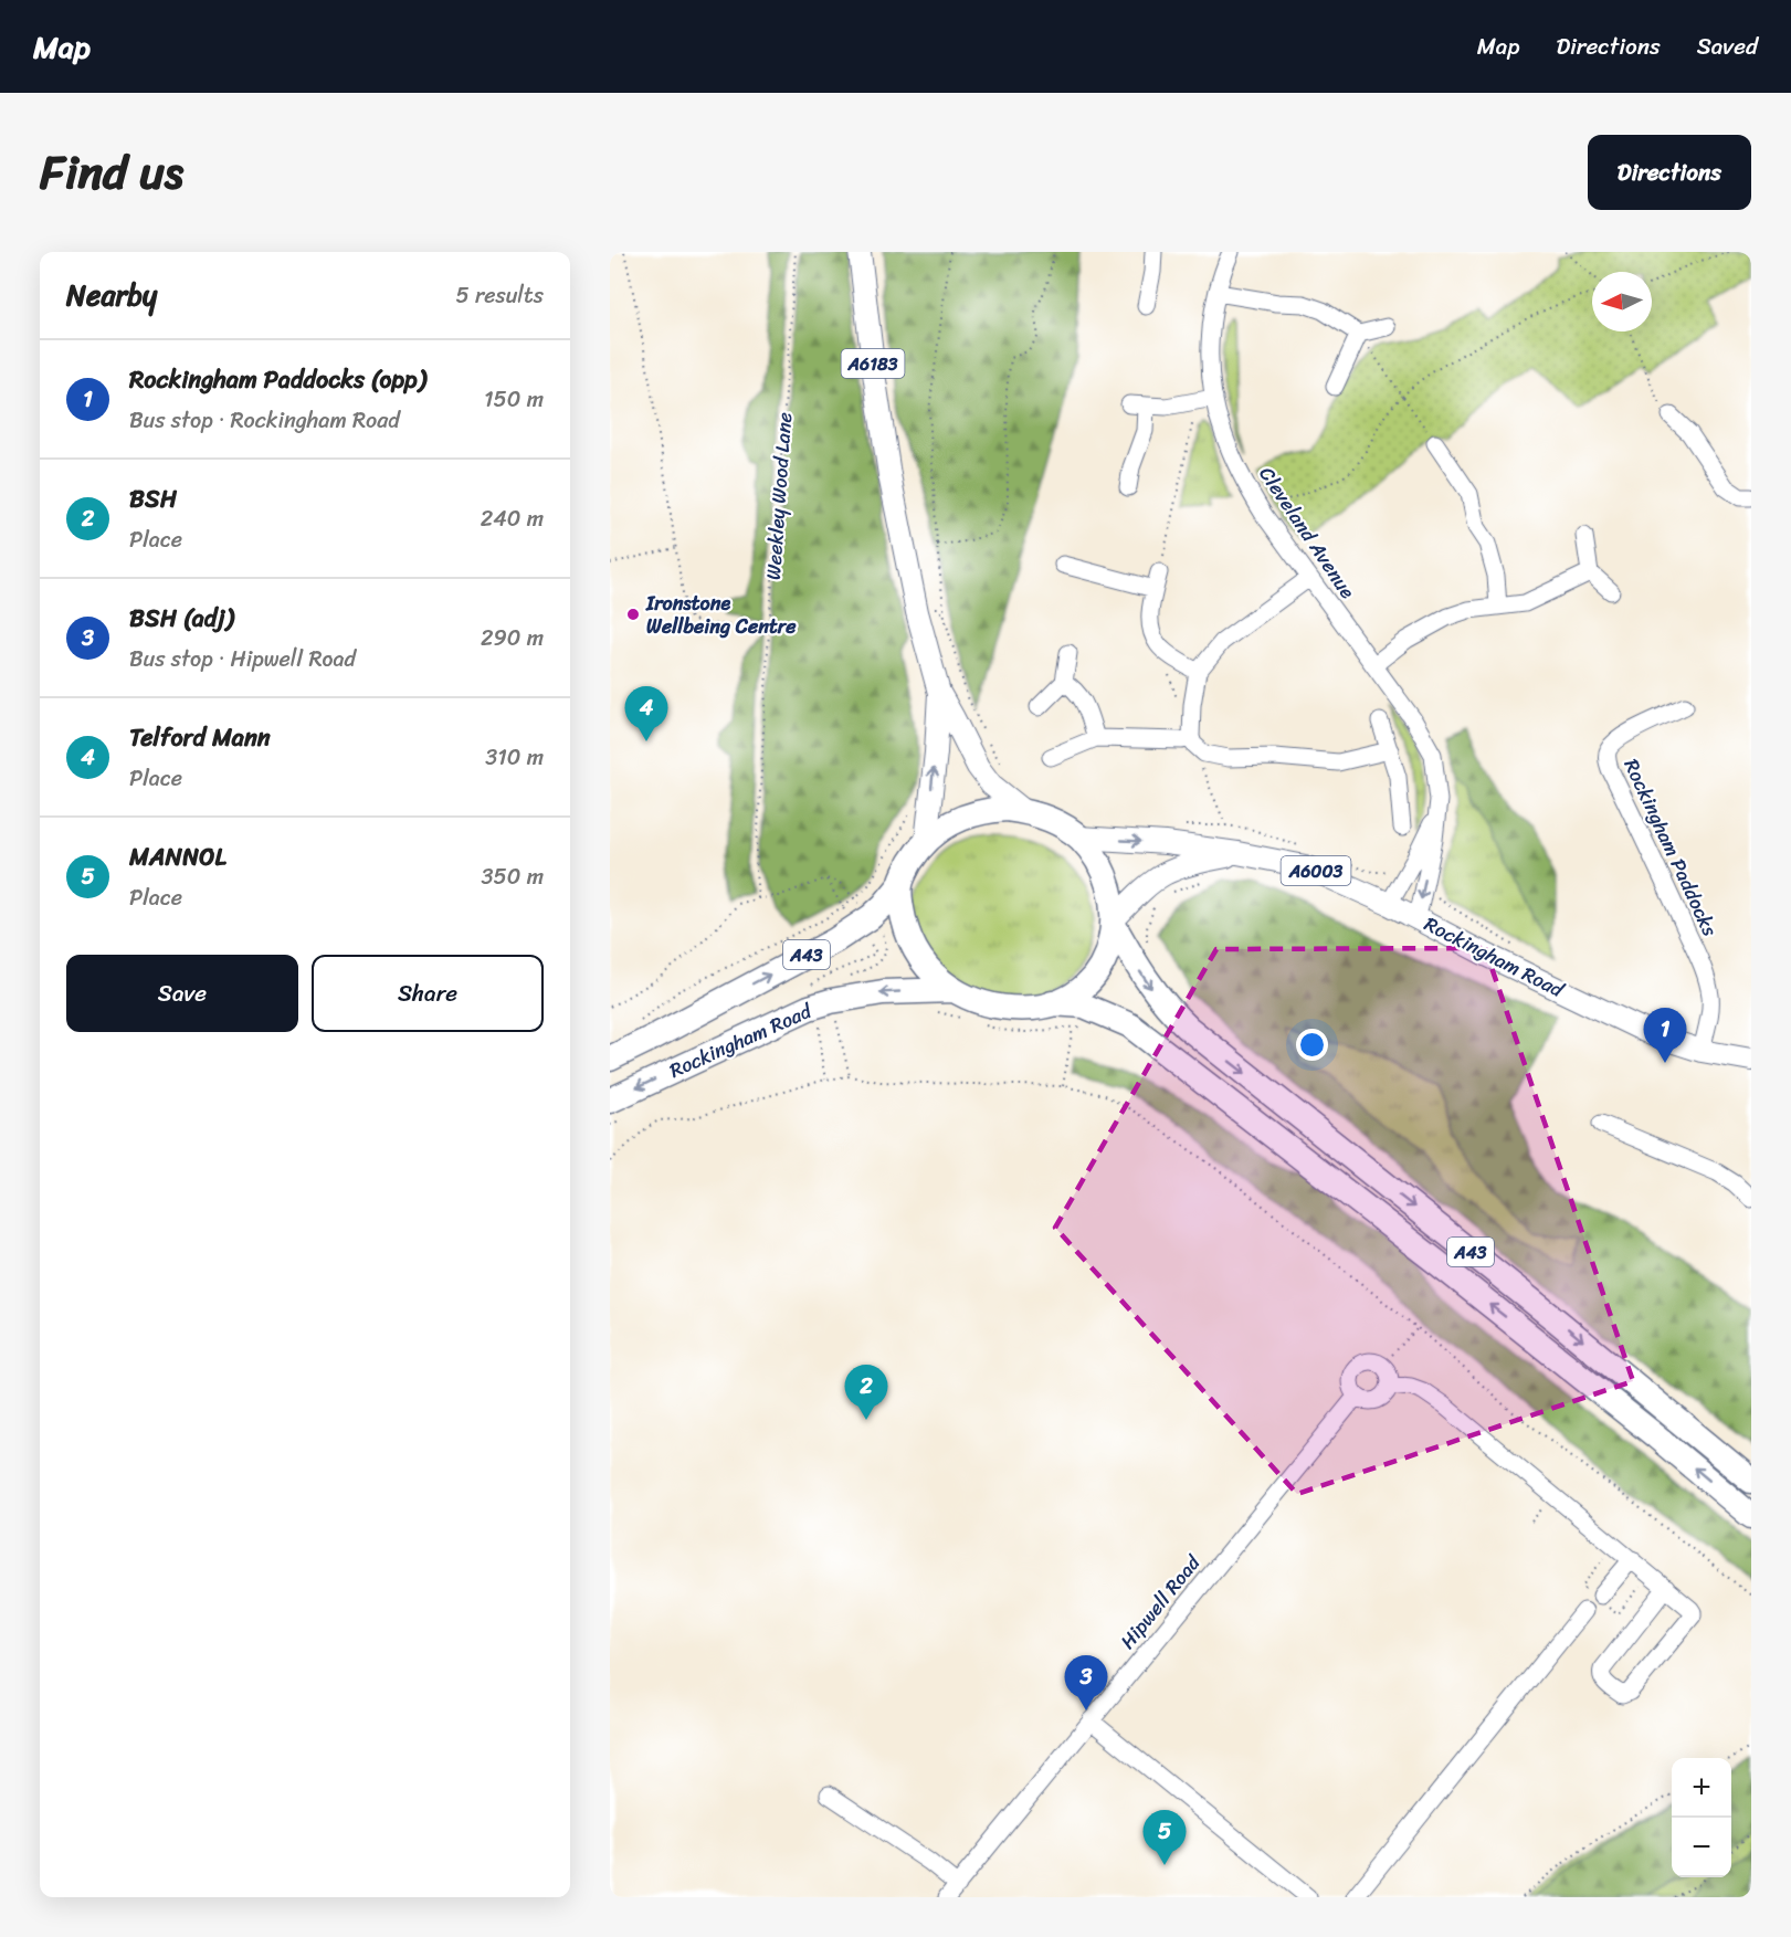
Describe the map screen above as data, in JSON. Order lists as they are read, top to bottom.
{
  "streets": {
    "highway": ["A43", "Rockingham Road"],
    "main road": ["A6183", "A6003"],
    "street": ["Cleveland Avenue", "Rockingham Paddocks", "Hipwell Road"],
    "path": ["Weekley Wood Lane"]
  },
  "crossings": [
    ["A6183", "A43"],
    ["A6183", "Rockingham Road"],
    ["Cleveland Avenue", "Rockingham Road"],
    ["Rockingham Paddocks", "Rockingham Road"],
    ["A43", "Rockingham Road"]
  ],
  "places": ["Ironstone Wellbeing Centre"],
  "north": "left",
  "page": {
    "header": "Map",
    "nav": ["Map", "Directions", "Saved"],
    "title": "Find us",
    "buttons": [
      "Directions",
      ["Save", "Share"]
    ],
    "heading": ["Nearby", "5 results"],
    "list": [
      {
        "mark": "1",
        "name": "Rockingham Paddocks (opp)",
        "note": "Bus stop · Rockingham Road",
        "value": "150 m"
      },
      {
        "mark": "2",
        "name": "BSH",
        "note": "Place",
        "value": "240 m"
      },
      {
        "mark": "3",
        "name": "BSH (adj)",
        "note": "Bus stop · Hipwell Road",
        "value": "290 m"
      },
      {
        "mark": "4",
        "name": "Telford Mann",
        "note": "Place",
        "value": "310 m"
      },
      {
        "mark": "5",
        "name": "MANNOL",
        "note": "Place",
        "value": "350 m"
      }
    ],
    "pins": [
      "4",
      "1",
      "2",
      "3",
      "5"
    ],
    "map_buttons": ["+", "−"]
  }
}
